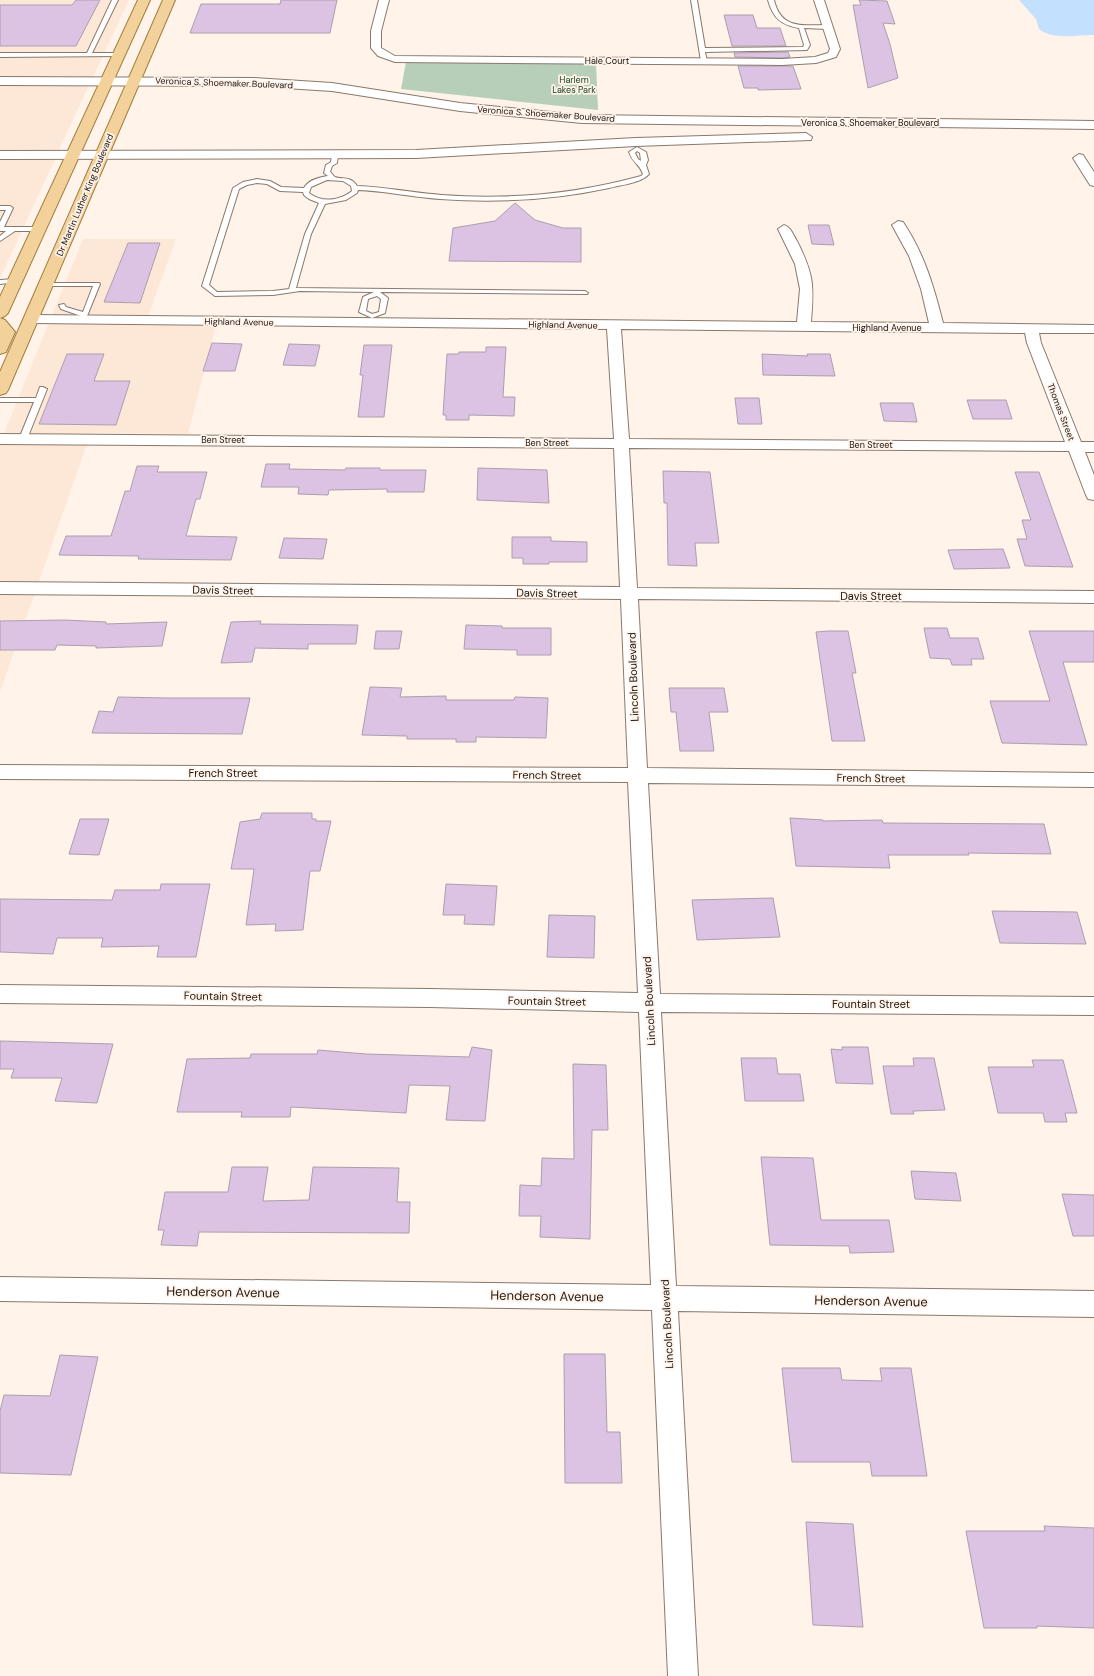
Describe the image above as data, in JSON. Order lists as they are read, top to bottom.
{
  "streets": {
    "main road": ["Dr Martin Luther King Boulevard"],
    "street": [
      "Hale Court",
      "Veronica S. Shoemaker Boulevard",
      "Highland Avenue",
      "Thomas Street",
      "Ben Street",
      "Davis Street",
      "Lincoln Boulevard",
      "French Street",
      "Fountain Street",
      "Henderson Avenue"
    ]
  },
  "crossings": [
    ["Veronica S. Shoemaker Boulevard", "Dr Martin Luther King Boulevard"],
    ["Dr Martin Luther King Boulevard", "Highland Avenue"],
    ["Highland Avenue", "Thomas Street"],
    ["Highland Avenue", "Lincoln Boulevard"],
    ["Thomas Street", "Ben Street"],
    ["Ben Street", "Lincoln Boulevard"],
    ["Davis Street", "Lincoln Boulevard"],
    ["Lincoln Boulevard", "French Street"],
    ["Lincoln Boulevard", "Fountain Street"],
    ["Lincoln Boulevard", "Henderson Avenue"]
  ],
  "parks": ["Harlem Lakes Park"]
}
